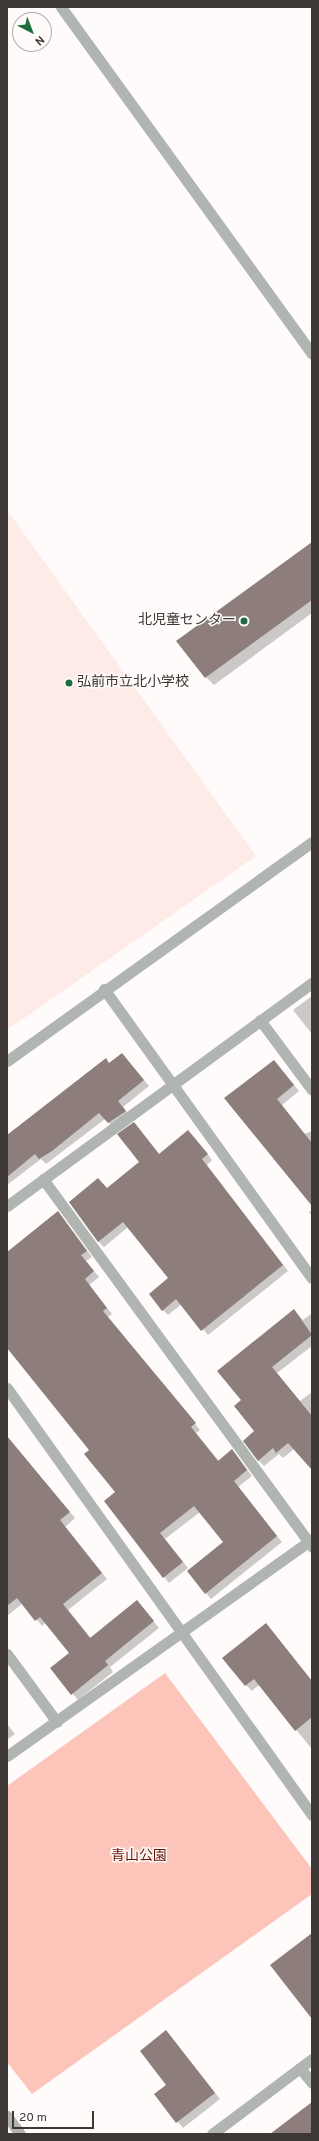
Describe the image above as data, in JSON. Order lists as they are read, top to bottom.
{
  "parks": ["青山公園"],
  "places": ["北児童センター", "弘前市立北小学校"],
  "scale_bar": "20 m",
  "north": "bottom right"
}
